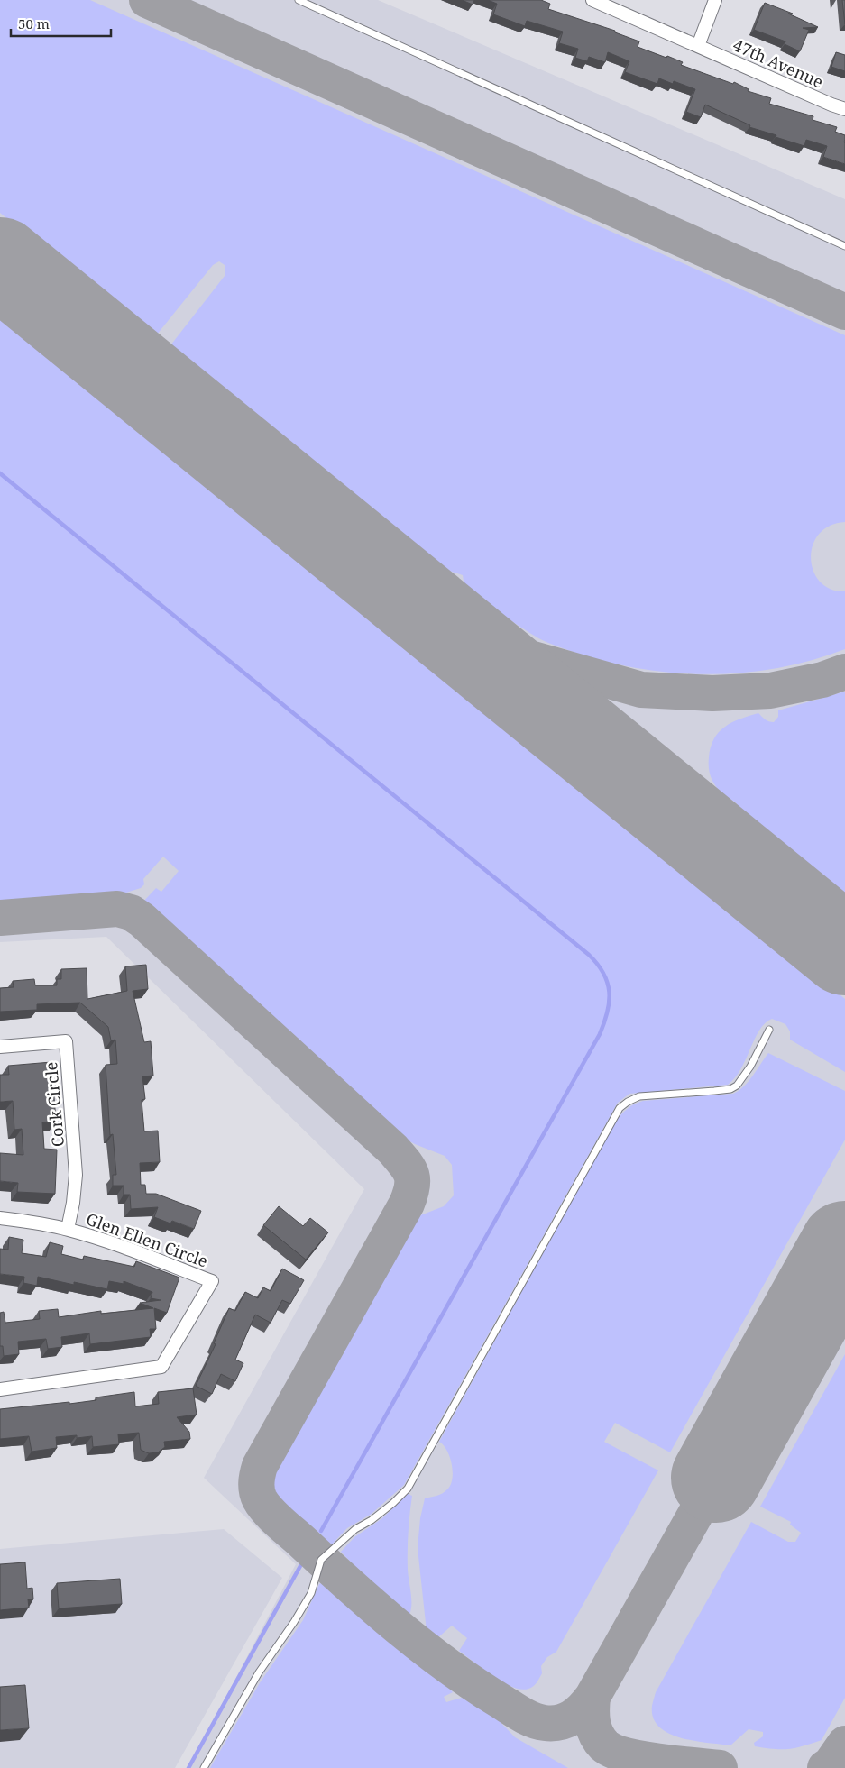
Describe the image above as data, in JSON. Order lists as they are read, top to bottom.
{
  "streets": {
    "street": ["47th Avenue", "Cork Circle", "Glen Ellen Circle"]
  },
  "crossings": [
    ["Cork Circle", "Glen Ellen Circle"]
  ],
  "scale_bar": "50 m"
}
